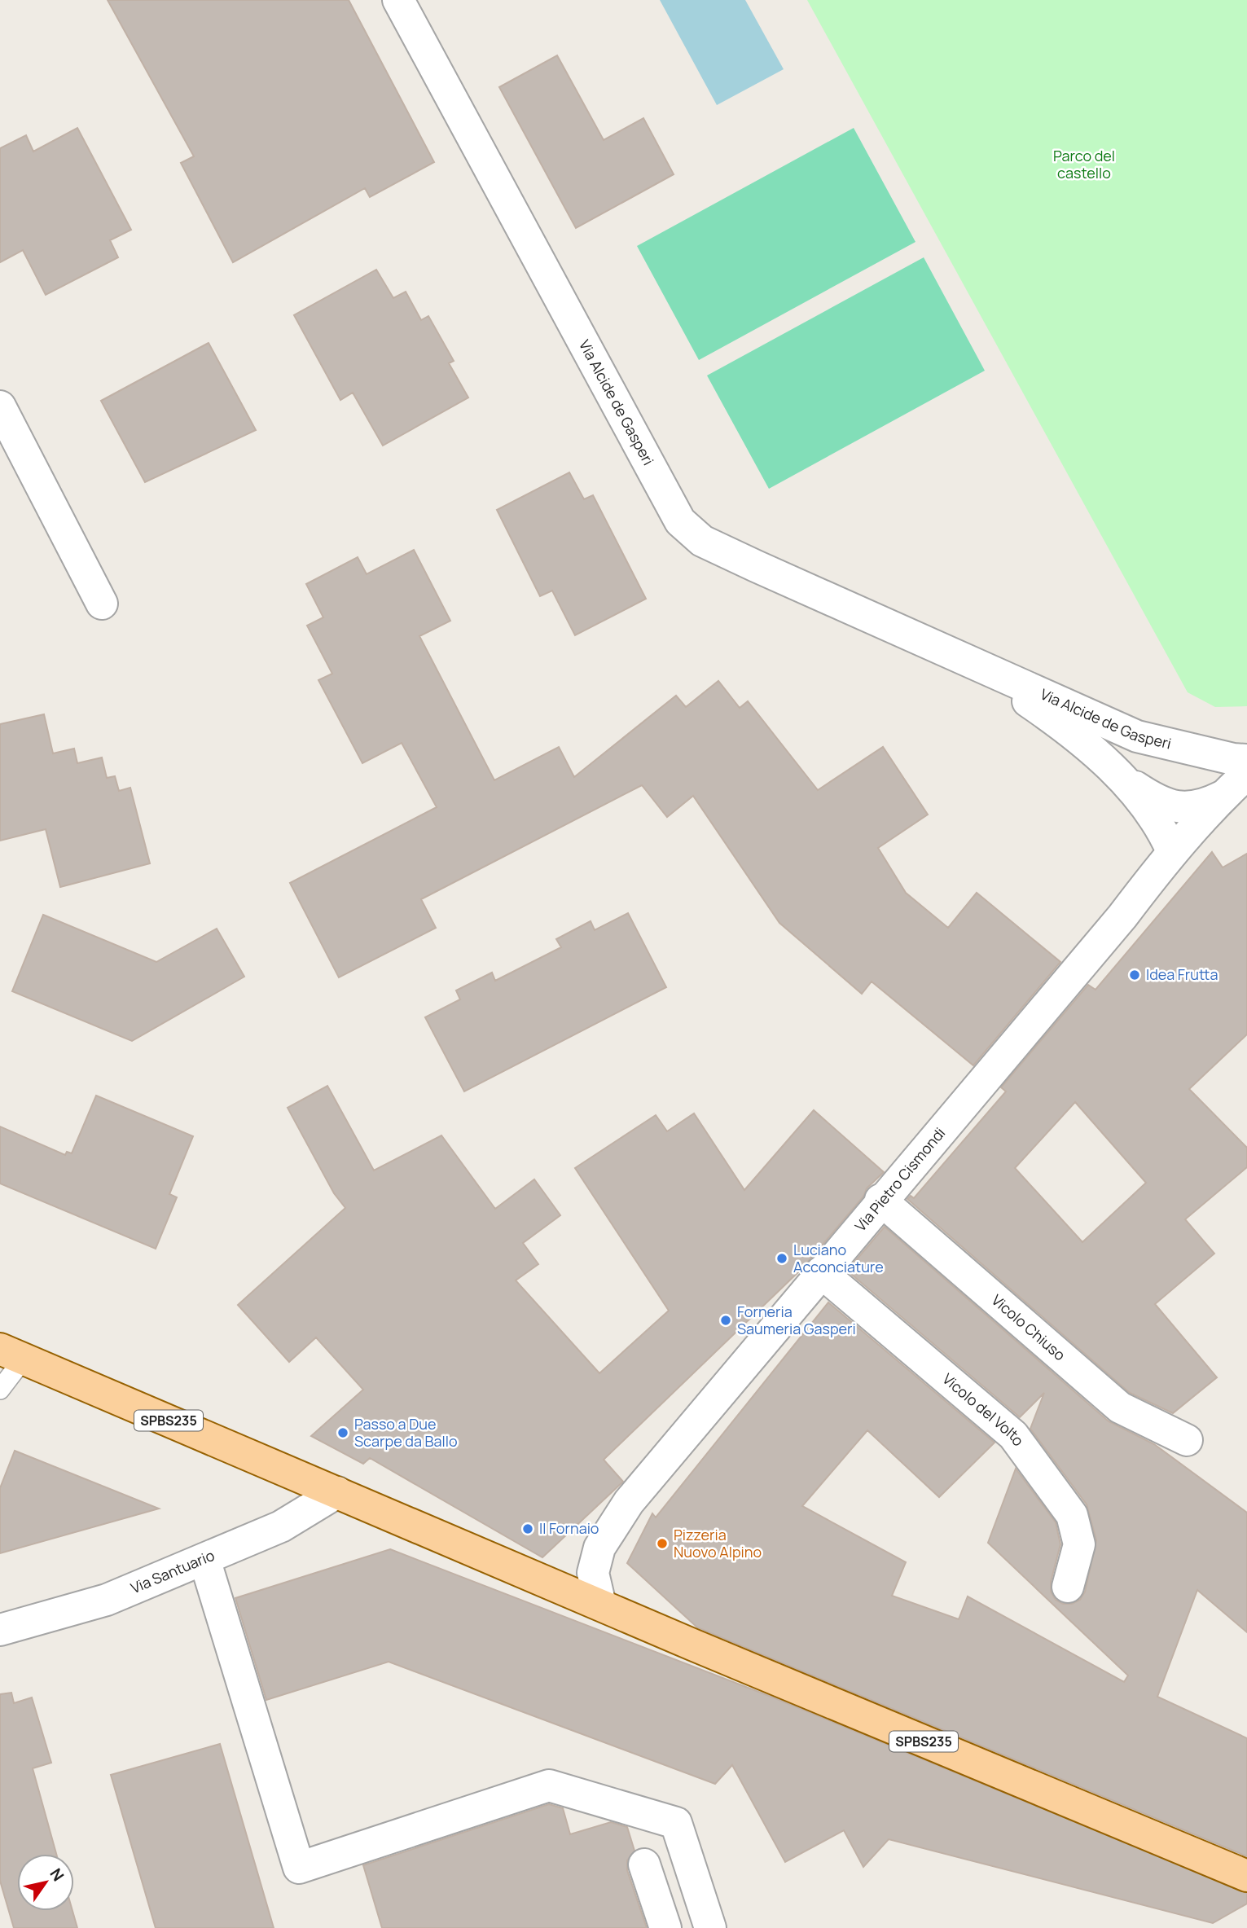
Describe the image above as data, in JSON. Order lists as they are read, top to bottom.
{
  "streets": {
    "main road": ["SPBS235"],
    "street": [
      "Via Alcide de Gasperi",
      "Via Pietro Cismondi",
      "Vicolo Chiuso",
      "Vicolo del Volto",
      "Via Santuario"
    ]
  },
  "crossings": [
    ["Via Alcide de Gasperi", "Via Pietro Cismondi"],
    ["Via Pietro Cismondi", "Vicolo Chiuso"],
    ["Via Pietro Cismondi", "Vicolo del Volto"],
    ["Via Pietro Cismondi", "SPBS235"],
    ["SPBS235", "Via Santuario"]
  ],
  "parks": ["Parco del castello"],
  "places": [
    "Idea Frutta",
    "Luciano Acconciature",
    "Forneria Saumeria Gasperi",
    "Passo a Due Scarpe da Ballo",
    "Il Fornaio",
    "Pizzeria Nuovo Alpino"
  ],
  "north": "top right"
}
